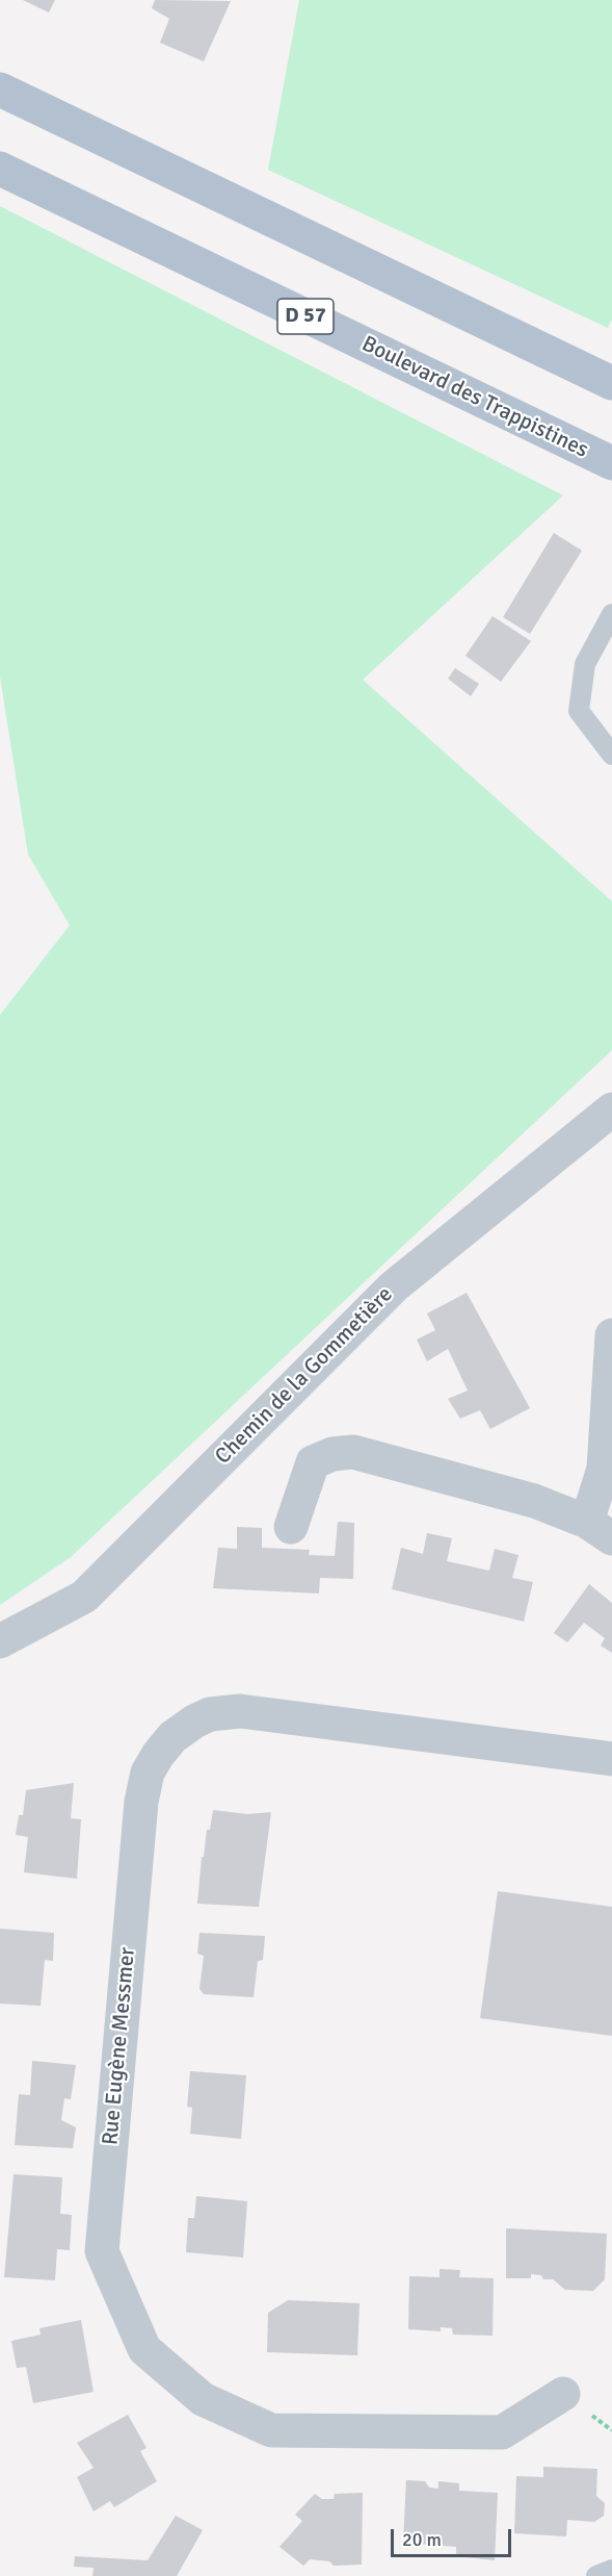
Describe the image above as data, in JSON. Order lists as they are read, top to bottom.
{
  "streets": {
    "main road": ["D 57", "Boulevard des Trappistines"],
    "street": ["Chemin de la Gommetière", "Rue Eugène Messmer"]
  },
  "scale_bar": "20 m"
}
